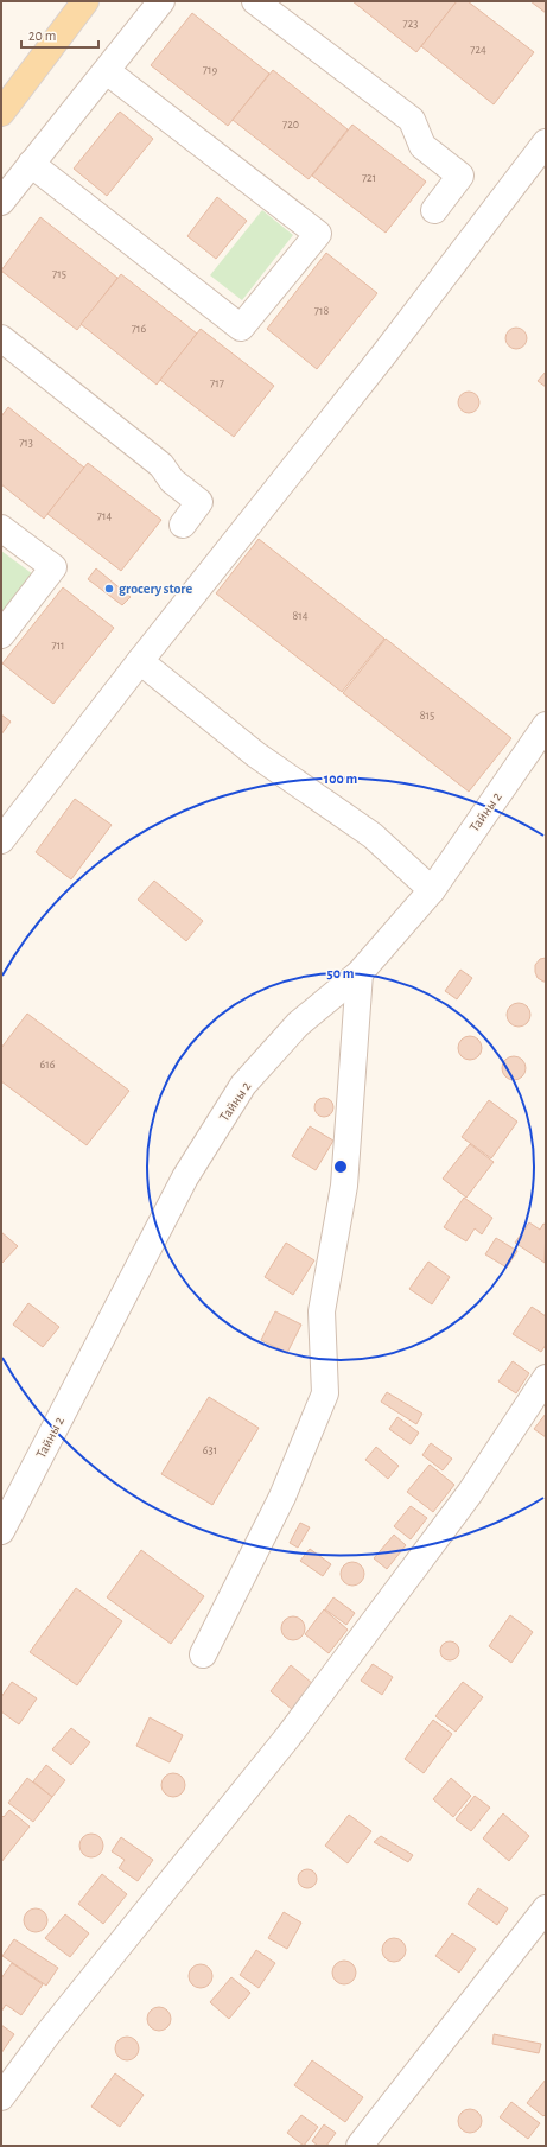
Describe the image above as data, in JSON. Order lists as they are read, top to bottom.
{
  "streets": {
    "street": ["Тайны 2"]
  },
  "places": ["grocery store"],
  "house_numbers": [
    "723",
    "724",
    "719",
    "720",
    "721",
    "715",
    "718",
    "716",
    "717",
    "713",
    "714",
    "814",
    "711",
    "815",
    "616",
    "631"
  ],
  "scale_bar": "20 m",
  "rings": ["100 m", "50 m"]
}
